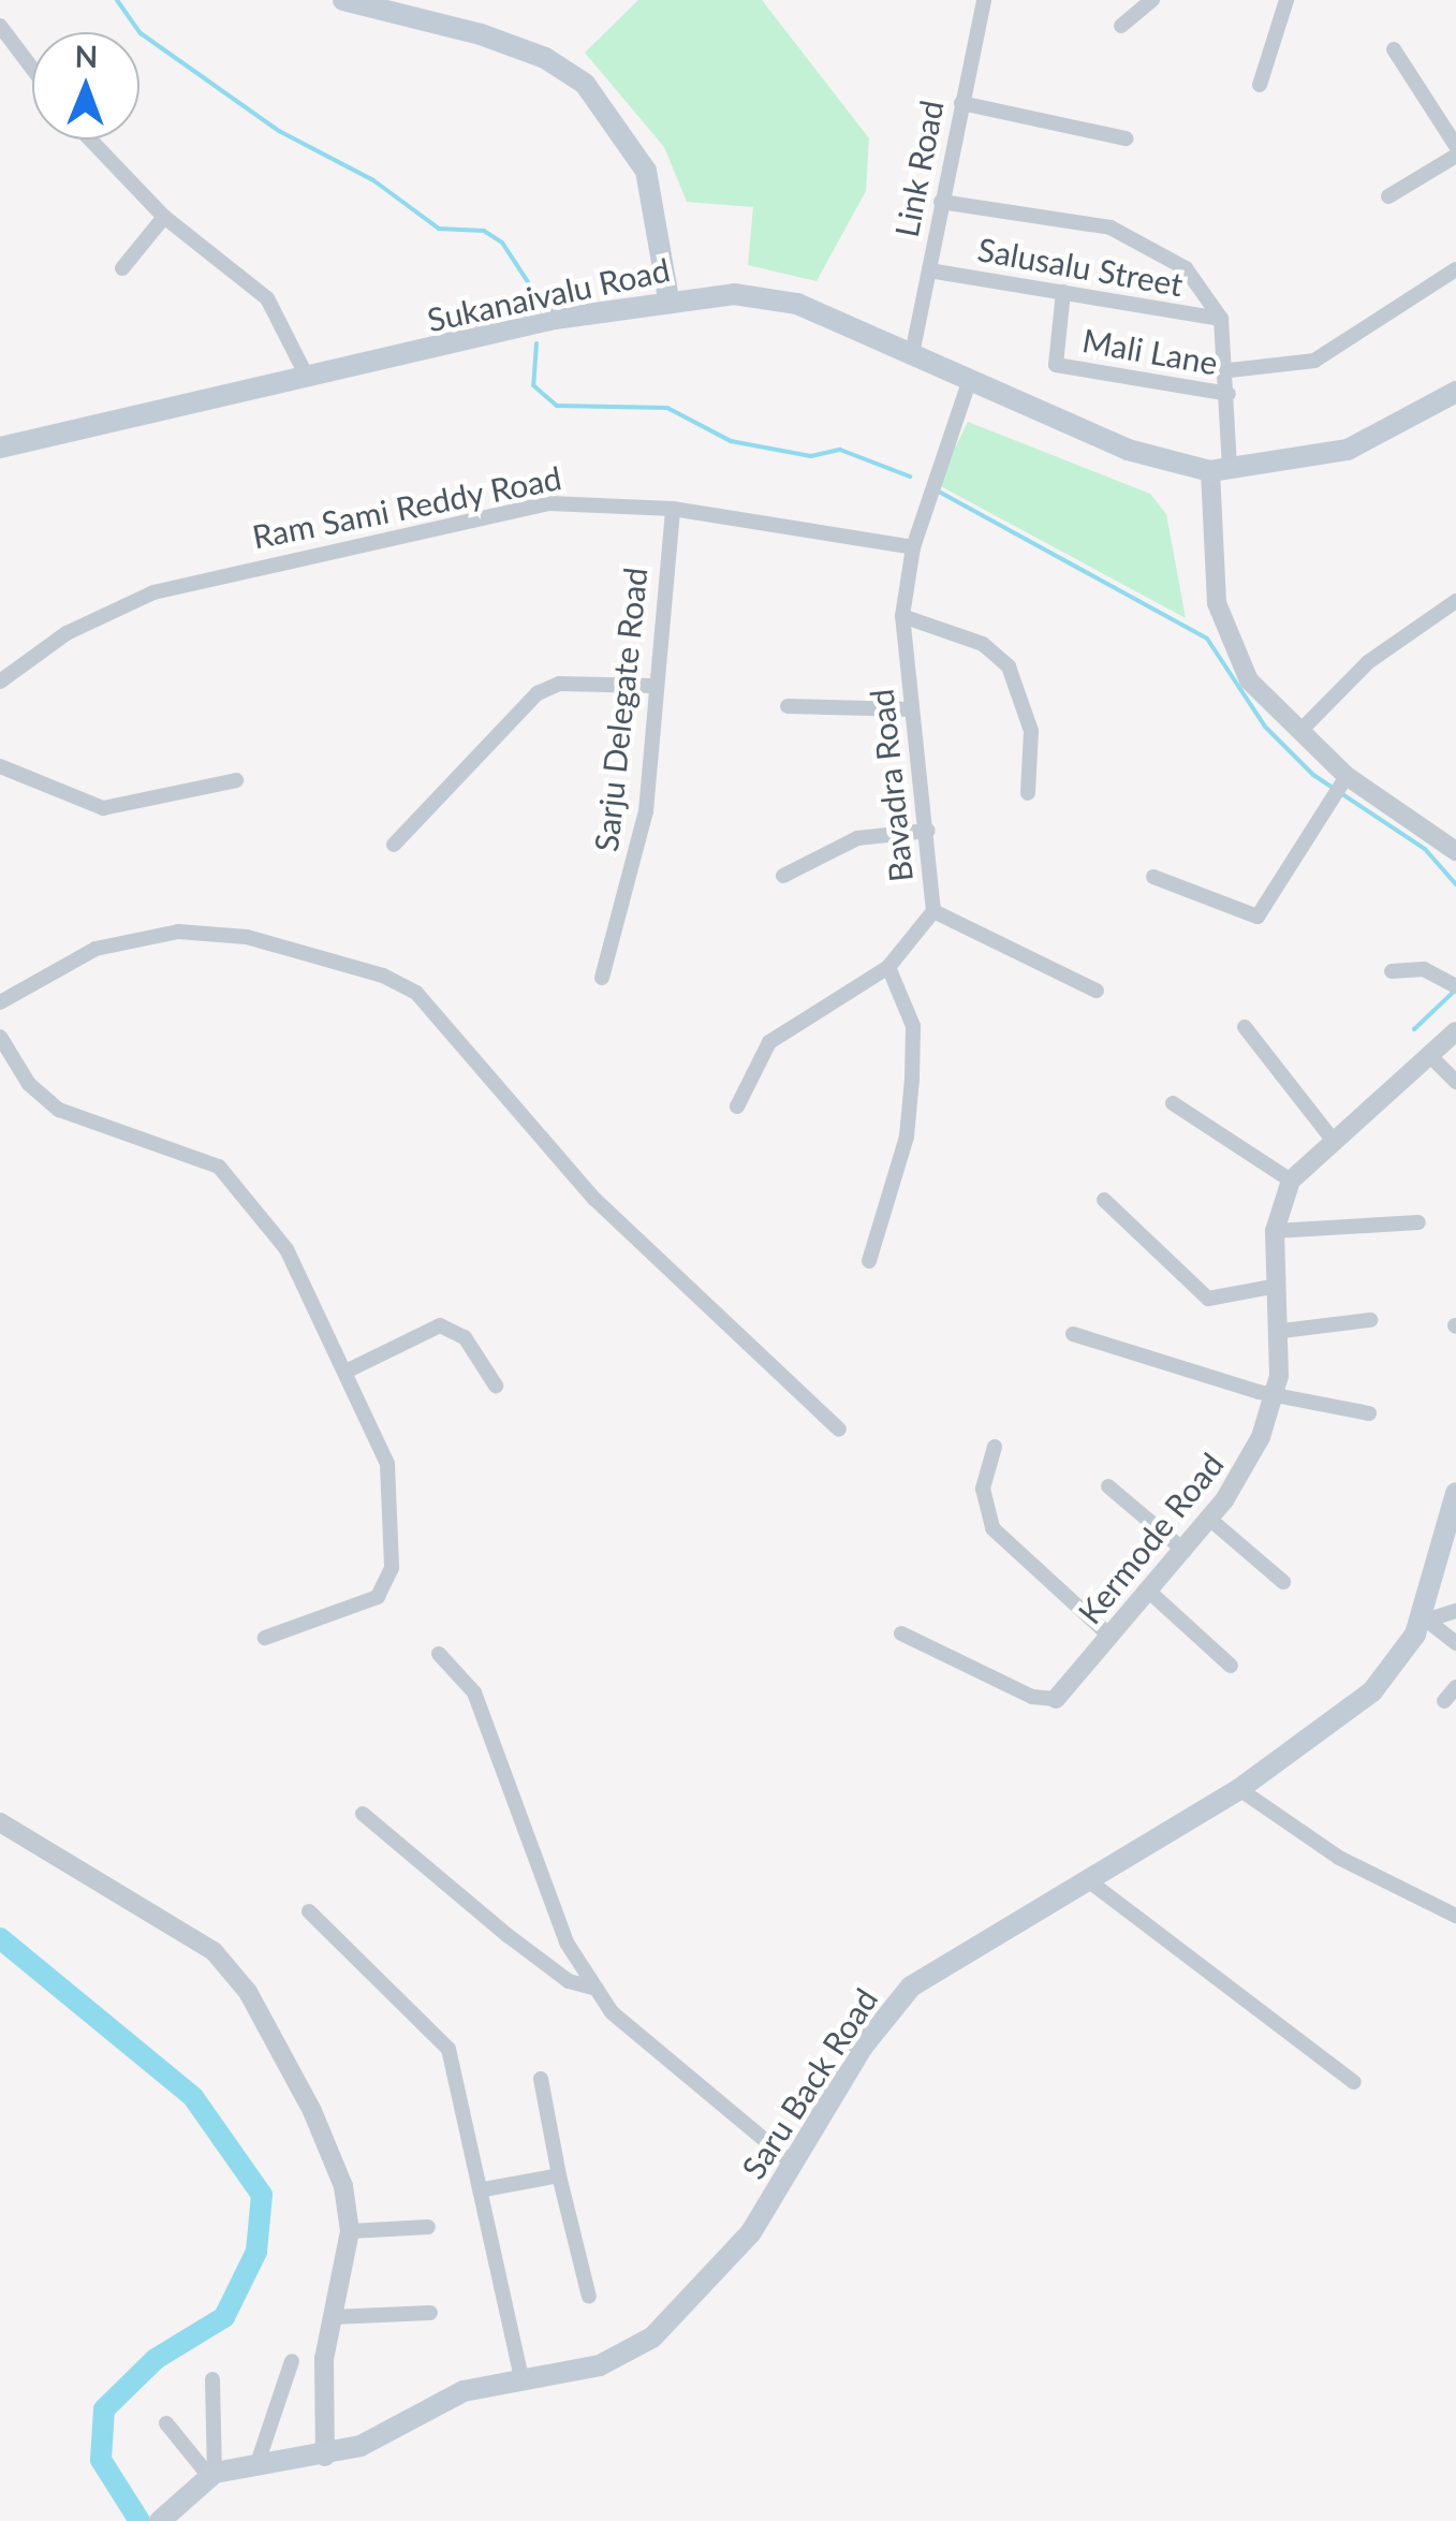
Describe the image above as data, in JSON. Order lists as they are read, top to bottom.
{
  "streets": {
    "main road": ["Sukanaivalu Road", "Saru Back Road"],
    "street": [
      "Link Road",
      "Salusalu Street",
      "Mali Lane",
      "Ram Sami Reddy Road",
      "Sarju Delegate Road",
      "Bavadra Road",
      "Kermode Road"
    ]
  },
  "crossings": [
    ["Link Road", "Salusalu Street"],
    ["Link Road", "Sukanaivalu Road"],
    ["Salusalu Street", "Mali Lane"],
    ["Sukanaivalu Road", "Bavadra Road"],
    ["Ram Sami Reddy Road", "Sarju Delegate Road"],
    ["Ram Sami Reddy Road", "Bavadra Road"]
  ],
  "north": "top"
}
